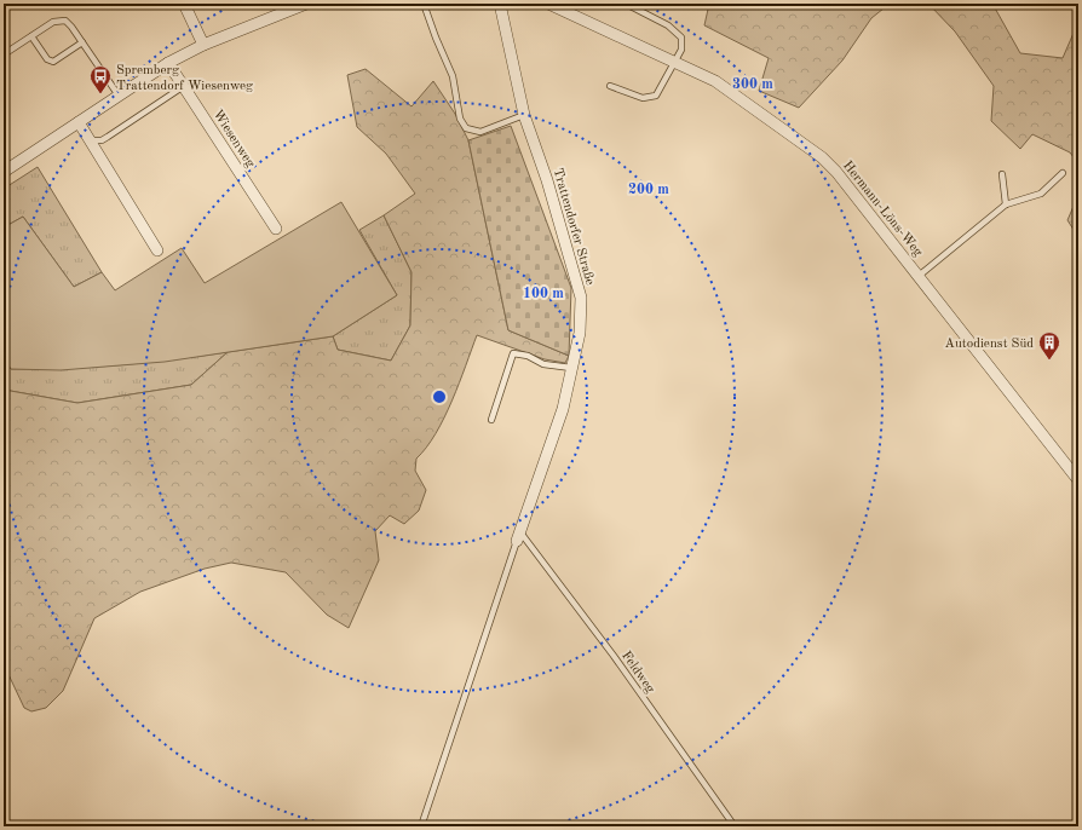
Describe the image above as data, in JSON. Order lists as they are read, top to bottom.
{
  "streets": {
    "street": ["Wiesenweg", "Hermann-Löns-Weg", "Trattendorfer Straße"],
    "lane": ["Feldweg"]
  },
  "crossings": [
    ["Trattendorfer Straße", "Feldweg"]
  ],
  "places": {
    "bus stop": ["Spremberg Trattendorf Wiesenweg"],
    "building": ["Autodienst Süd"]
  },
  "rings": ["300 m", "200 m", "100 m"]
}
